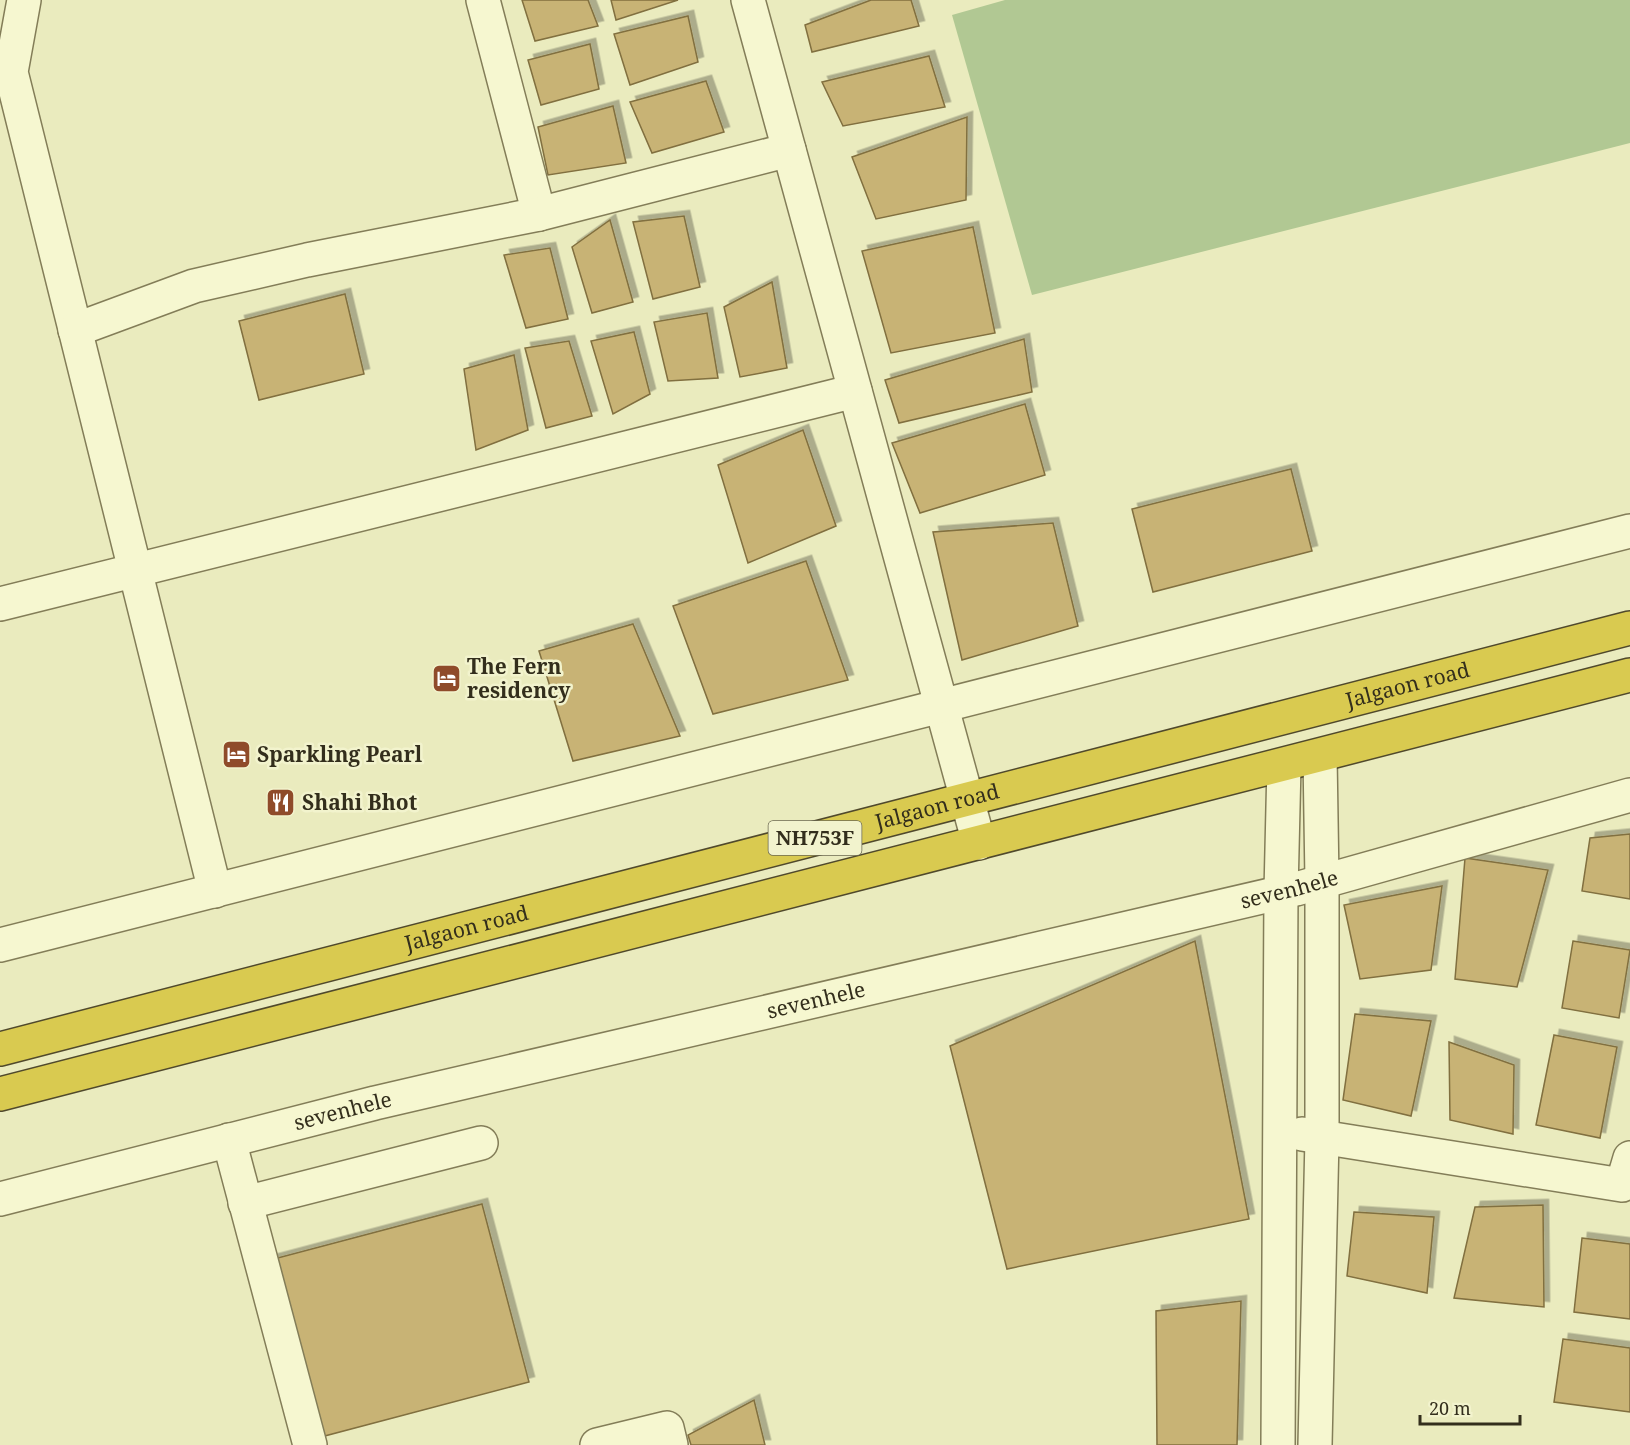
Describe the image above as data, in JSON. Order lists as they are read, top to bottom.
{
  "streets": {
    "highway": ["Jalgaon road", "NH753F"],
    "street": ["sevenhele"]
  },
  "places": {
    "hotel": ["The Fern residency", "Sparkling Pearl"],
    "restaurant": ["Shahi Bhot"]
  },
  "scale_bar": "20 m"
}
